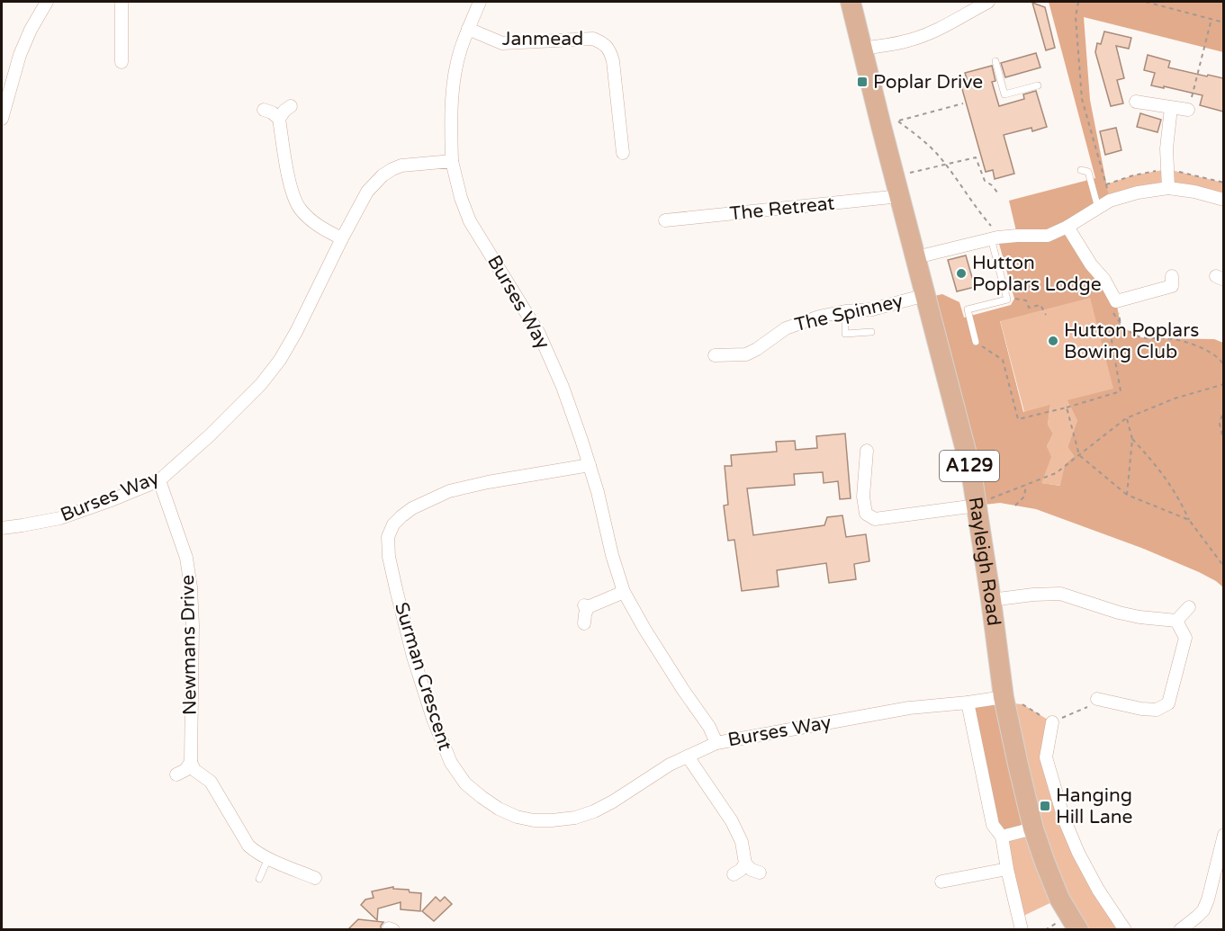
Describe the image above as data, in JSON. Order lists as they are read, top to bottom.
{
  "streets": {
    "main road": ["A129", "Rayleigh Road"],
    "street": [
      "Janmead",
      "The Retreat",
      "Burses Way",
      "The Spinney",
      "Newmans Drive",
      "Surman Crescent"
    ]
  },
  "crossings": [
    ["The Retreat", "Rayleigh Road"],
    ["Burses Way", "Rayleigh Road"],
    ["Burses Way", "Newmans Drive"],
    ["Burses Way", "Surman Crescent"],
    ["The Spinney", "Rayleigh Road"]
  ],
  "places": {
    "transit": ["Poplar Drive", "Hanging Hill Lane"],
    "other": ["Hutton Poplars Lodge", "Hutton Poplars Bowing Club"]
  }
}
